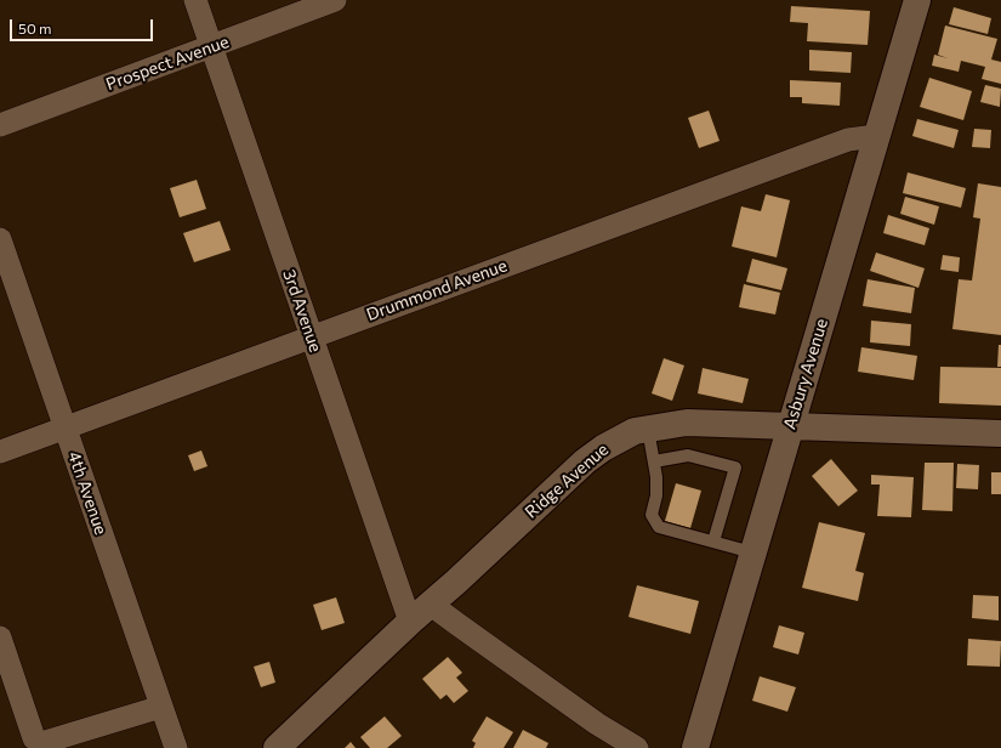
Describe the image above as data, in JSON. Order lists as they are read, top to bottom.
{
  "streets": {
    "street": [
      "Prospect Avenue",
      "Drummond Avenue",
      "3rd Avenue",
      "Asbury Avenue",
      "Ridge Avenue",
      "4th Avenue"
    ]
  },
  "crossings": [
    ["Prospect Avenue", "3rd Avenue"],
    ["Drummond Avenue", "3rd Avenue"],
    ["Drummond Avenue", "Asbury Avenue"],
    ["Drummond Avenue", "4th Avenue"],
    ["3rd Avenue", "Ridge Avenue"],
    ["Asbury Avenue", "Ridge Avenue"]
  ],
  "scale_bar": "50 m"
}
